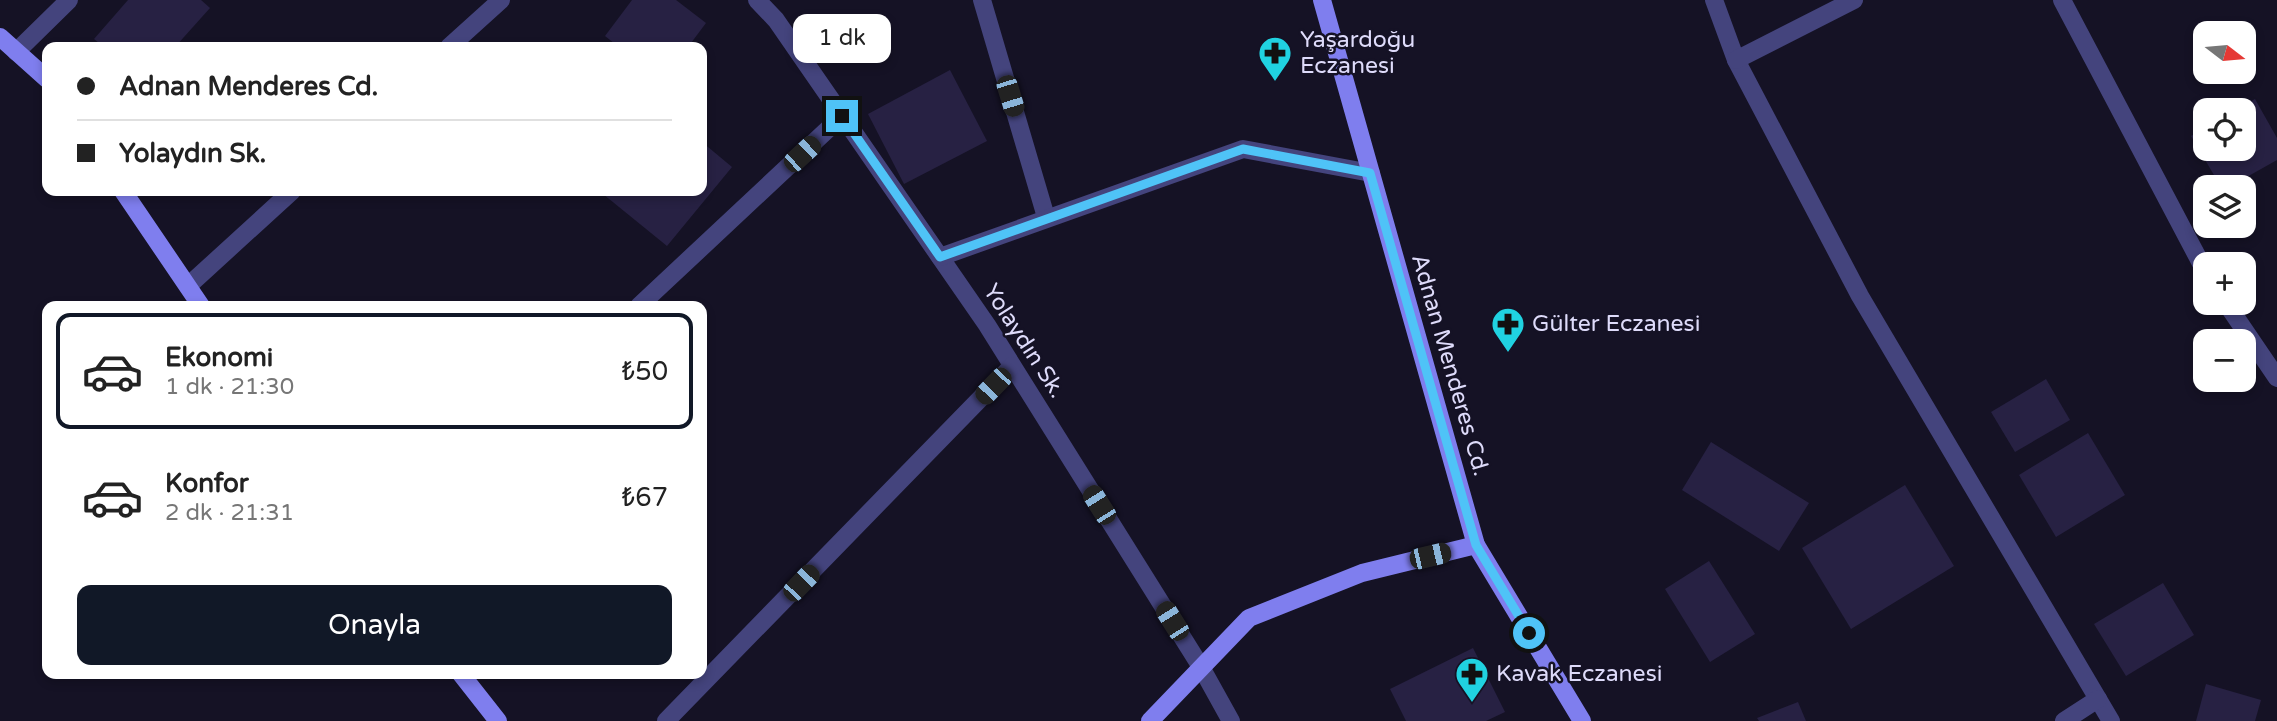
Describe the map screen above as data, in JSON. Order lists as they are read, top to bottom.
{
  "streets": {
    "main road": ["Adnan Menderes Cd."],
    "street": ["Yolaydın Sk."]
  },
  "places": {
    "pharmacy": ["Yaşardoğu Eczanesi", "Gülter Eczanesi", "Kavak Eczanesi"]
  },
  "north": "right",
  "page": {
    "bubble": "1 dk",
    "map_buttons": ["+", "−"],
    "banner": ["Adnan Menderes Cd.", "Yolaydın Sk."],
    "list": [
      {
        "name": "Ekonomi",
        "note": "1 dk · 21:30",
        "value": "₺50"
      },
      {
        "name": "Konfor",
        "note": "2 dk · 21:31",
        "value": "₺67"
      }
    ],
    "buttons": "Onayla"
  }
}
